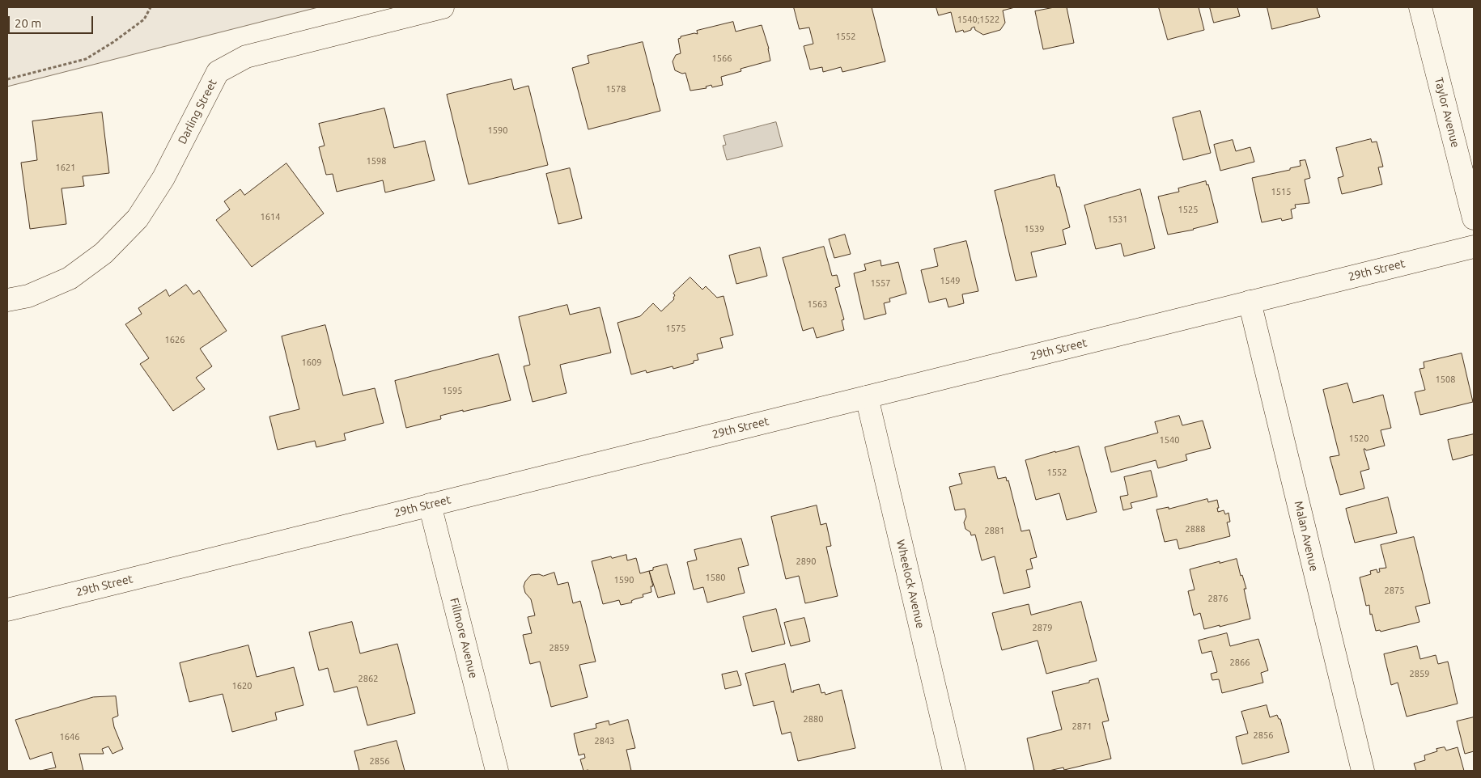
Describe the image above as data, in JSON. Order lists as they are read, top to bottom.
{
  "streets": {
    "street": [
      "Darling Street",
      "Taylor Avenue",
      "29th Street",
      "Malan Avenue",
      "Wheelock Avenue",
      "Fillmore Avenue"
    ]
  },
  "crossings": [
    ["29th Street", "Malan Avenue"],
    ["29th Street", "Wheelock Avenue"],
    ["29th Street", "Fillmore Avenue"]
  ],
  "house_numbers": [
    "1540;1522",
    "1552",
    "1566",
    "1578",
    "1590",
    "1598",
    "1621",
    "1515",
    "1525",
    "1614",
    "1531",
    "1539",
    "1549",
    "1557",
    "1563",
    "1575",
    "1626",
    "1609",
    "1508",
    "1595",
    "1520",
    "1540",
    "1552",
    "2888",
    "2881",
    "2890",
    "1580",
    "1590",
    "2875",
    "2876",
    "2879",
    "2859",
    "2866",
    "2859",
    "2862",
    "1620",
    "2880",
    "2871",
    "2856",
    "1646",
    "2843",
    "2856"
  ],
  "scale_bar": "20 m"
}
